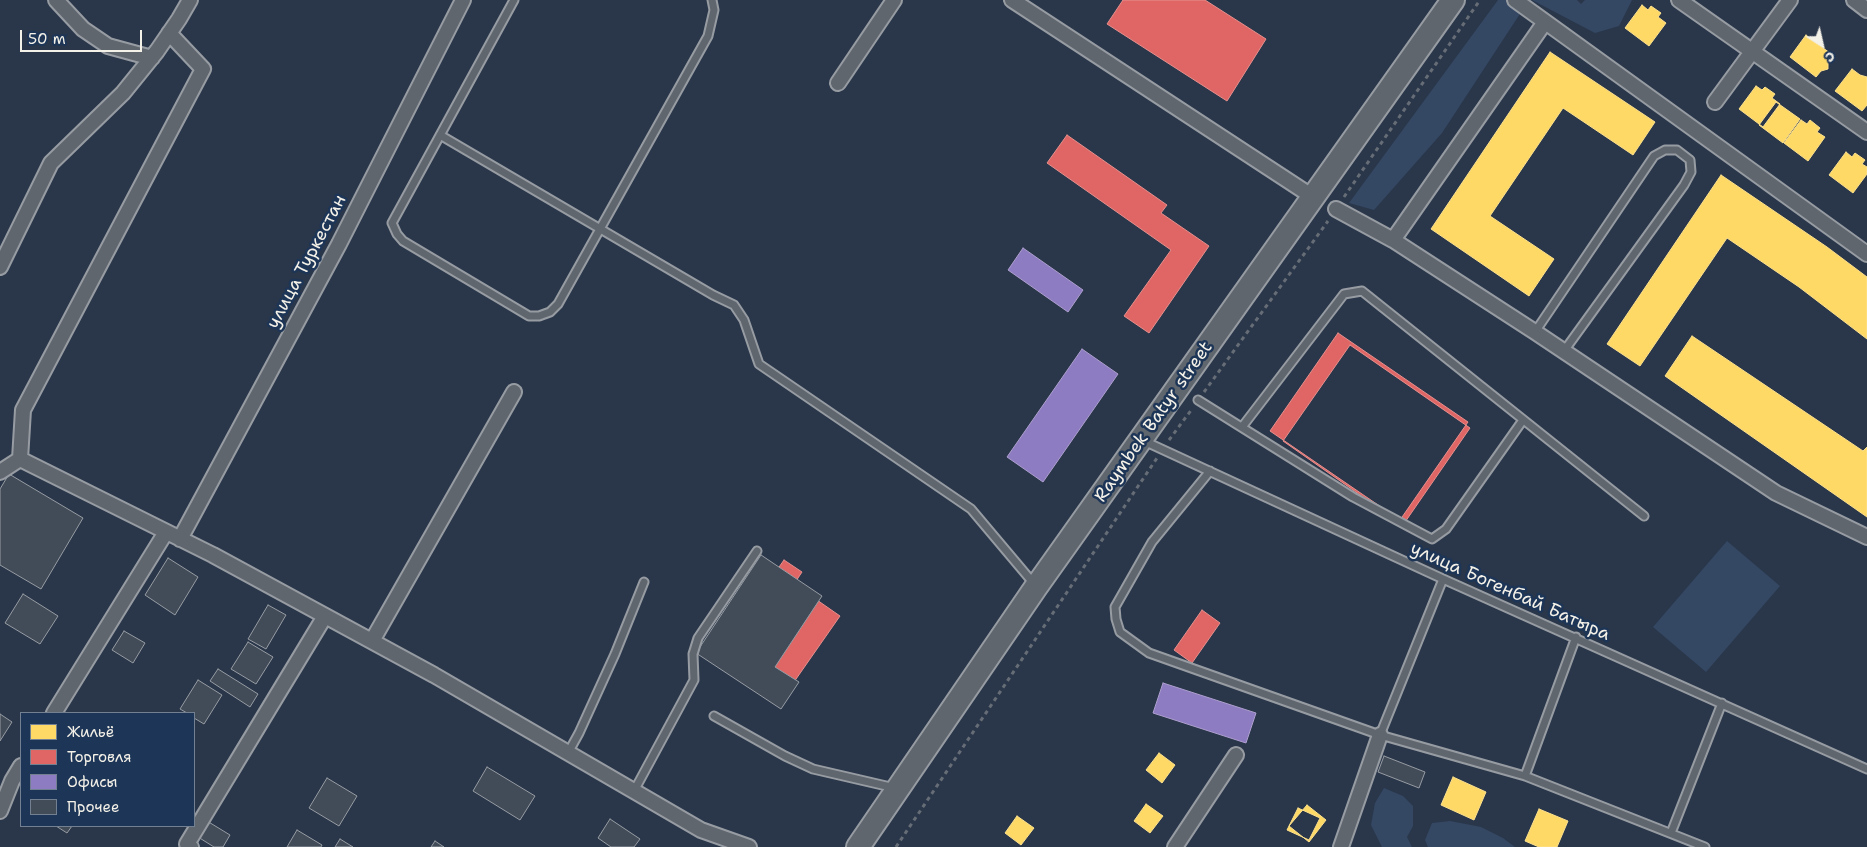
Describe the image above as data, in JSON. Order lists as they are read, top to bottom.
{
  "streets": {
    "main road": ["Raymbek Batyr street"],
    "street": ["улица Туркестан"],
    "lane": ["улица Богенбай Батыра"]
  },
  "crossings": [
    ["Raymbek Batyr street", "улица Богенбай Батыра"]
  ],
  "legend": [
    "Жильё",
    "Торговля",
    "Офисы",
    "Прочее"
  ],
  "scale_bar": "50 m",
  "north": "bottom right"
}
